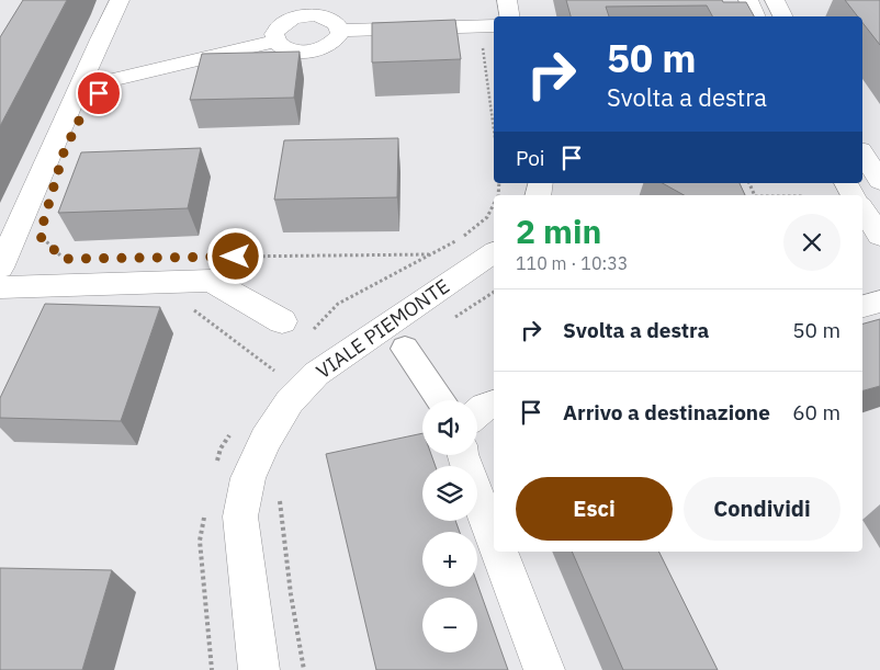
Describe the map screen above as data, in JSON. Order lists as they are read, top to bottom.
{
  "streets": {
    "street": ["VIALE PIEMONTE"]
  },
  "page": {
    "turn": ["50 m", "Svolta a destra"],
    "then": "Poi",
    "heading": ["2 min", "110 m · 10:33"],
    "list": [
      {
        "name": "Svolta a destra",
        "value": "50 m"
      },
      {
        "name": "Arrivo a destinazione",
        "value": "60 m"
      }
    ],
    "map_buttons": ["+", "−"],
    "buttons": ["Esci", "Condividi"]
  }
}
